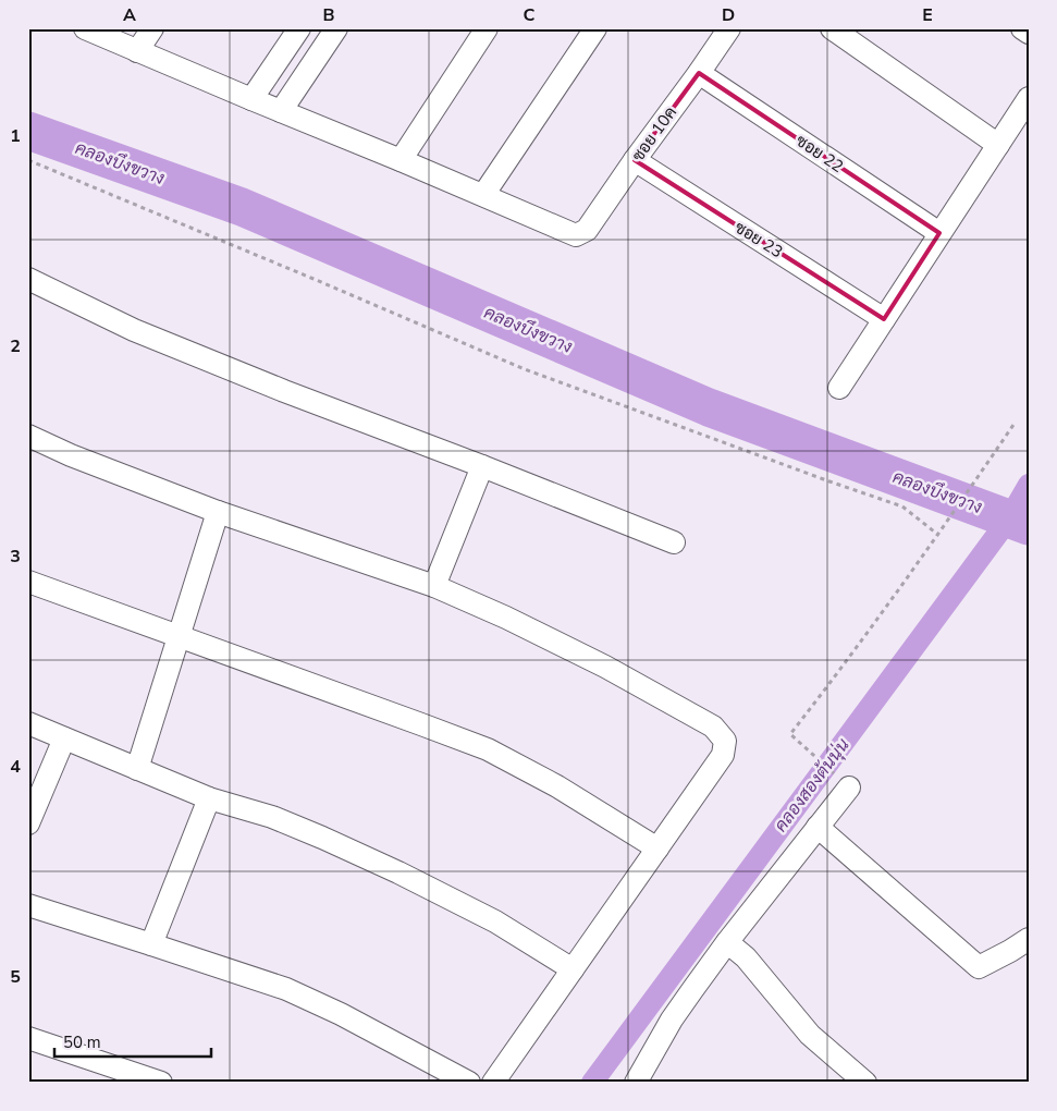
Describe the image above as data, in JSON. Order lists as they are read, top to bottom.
{
  "streets": {
    "street": ["ซอย 10ค", "ซอย 22", "ซอย 23"]
  },
  "crossings": [
    ["ซอย 10ค", "ซอย 22"],
    ["ซอย 10ค", "ซอย 23"]
  ],
  "water": ["คลองบึงขวาง", "คลองสองต้นนุ่น"],
  "scale_bar": "50 m",
  "grid": {
    "columns": [
      "A",
      "B",
      "C",
      "D",
      "E"
    ],
    "rows": [
      "1",
      "2",
      "3",
      "4",
      "5"
    ]
  }
}
